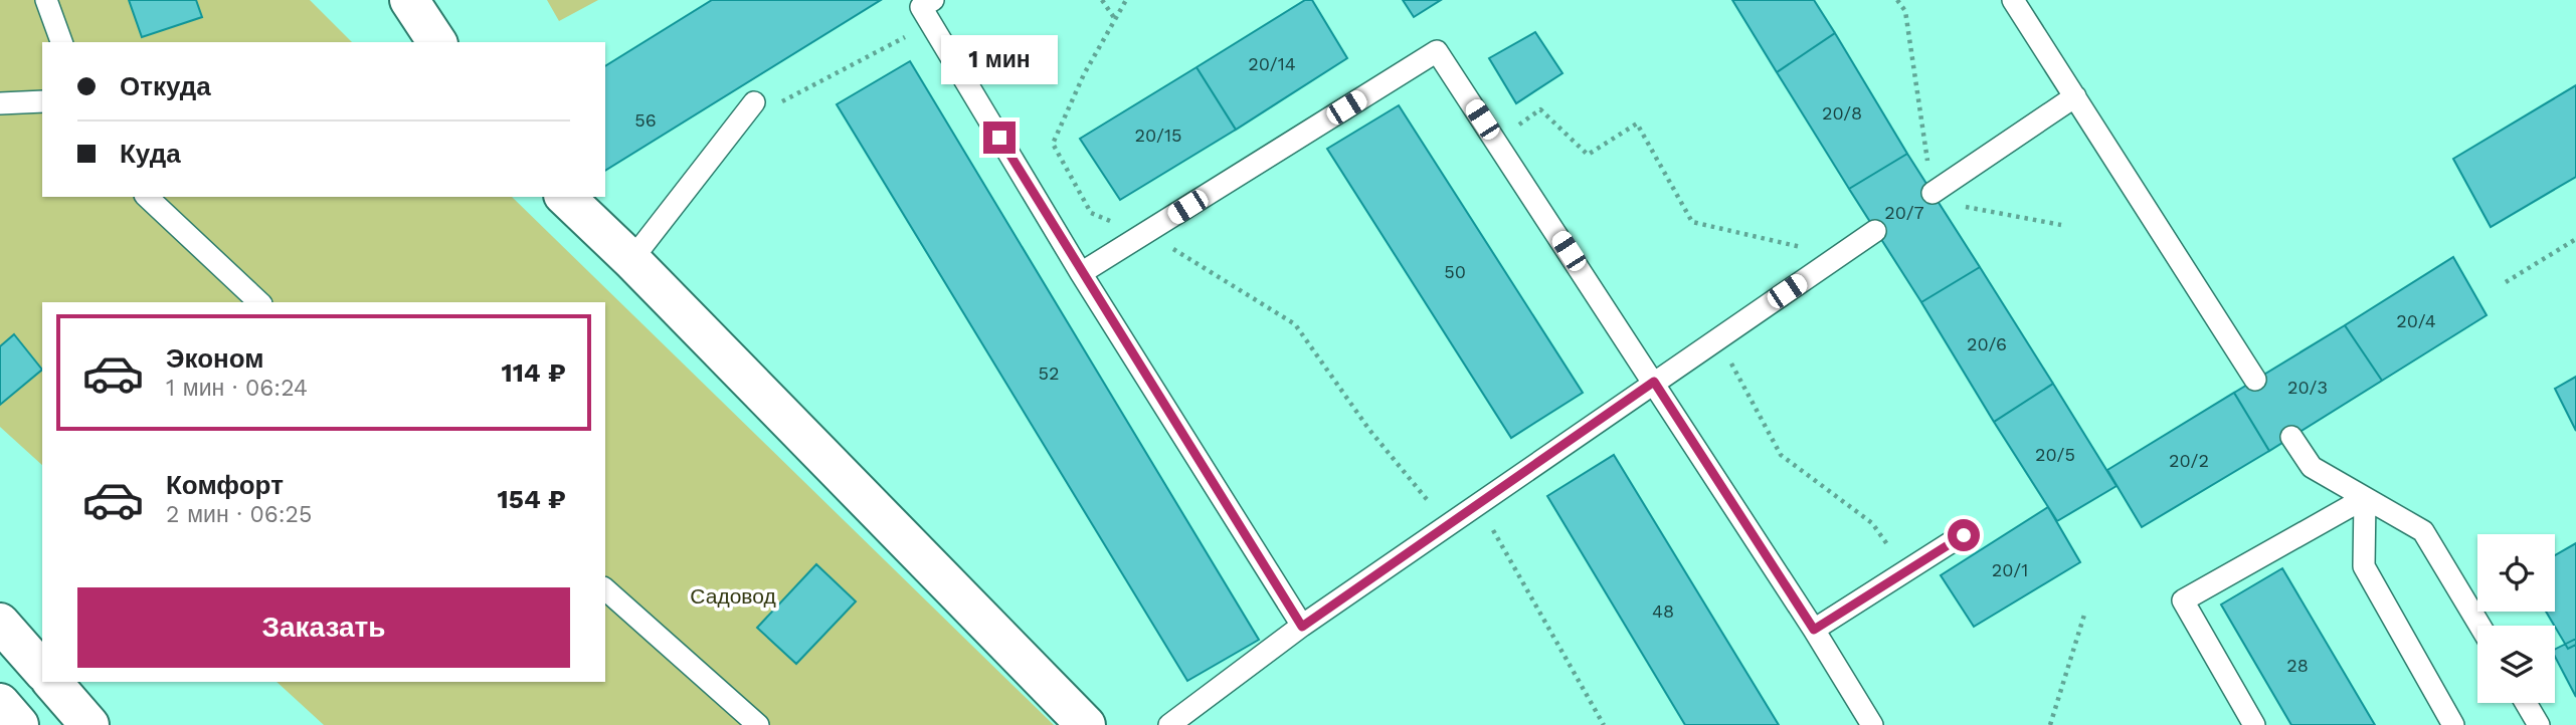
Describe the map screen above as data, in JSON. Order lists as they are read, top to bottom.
{
  "parks": ["Садовод"],
  "house_numbers": [
    "20/14",
    "20/8",
    "56",
    "20/15",
    "20/7",
    "50",
    "20/4",
    "20/6",
    "52",
    "20/3",
    "20/5",
    "20/2",
    "20/1",
    "48",
    "28"
  ],
  "page": {
    "bubble": "1 мин",
    "banner": ["Откуда", "Куда"],
    "list": [
      {
        "name": "Эконом",
        "note": "1 мин · 06:24",
        "value": "114 ₽"
      },
      {
        "name": "Комфорт",
        "note": "2 мин · 06:25",
        "value": "154 ₽"
      }
    ],
    "buttons": "Заказать"
  }
}
